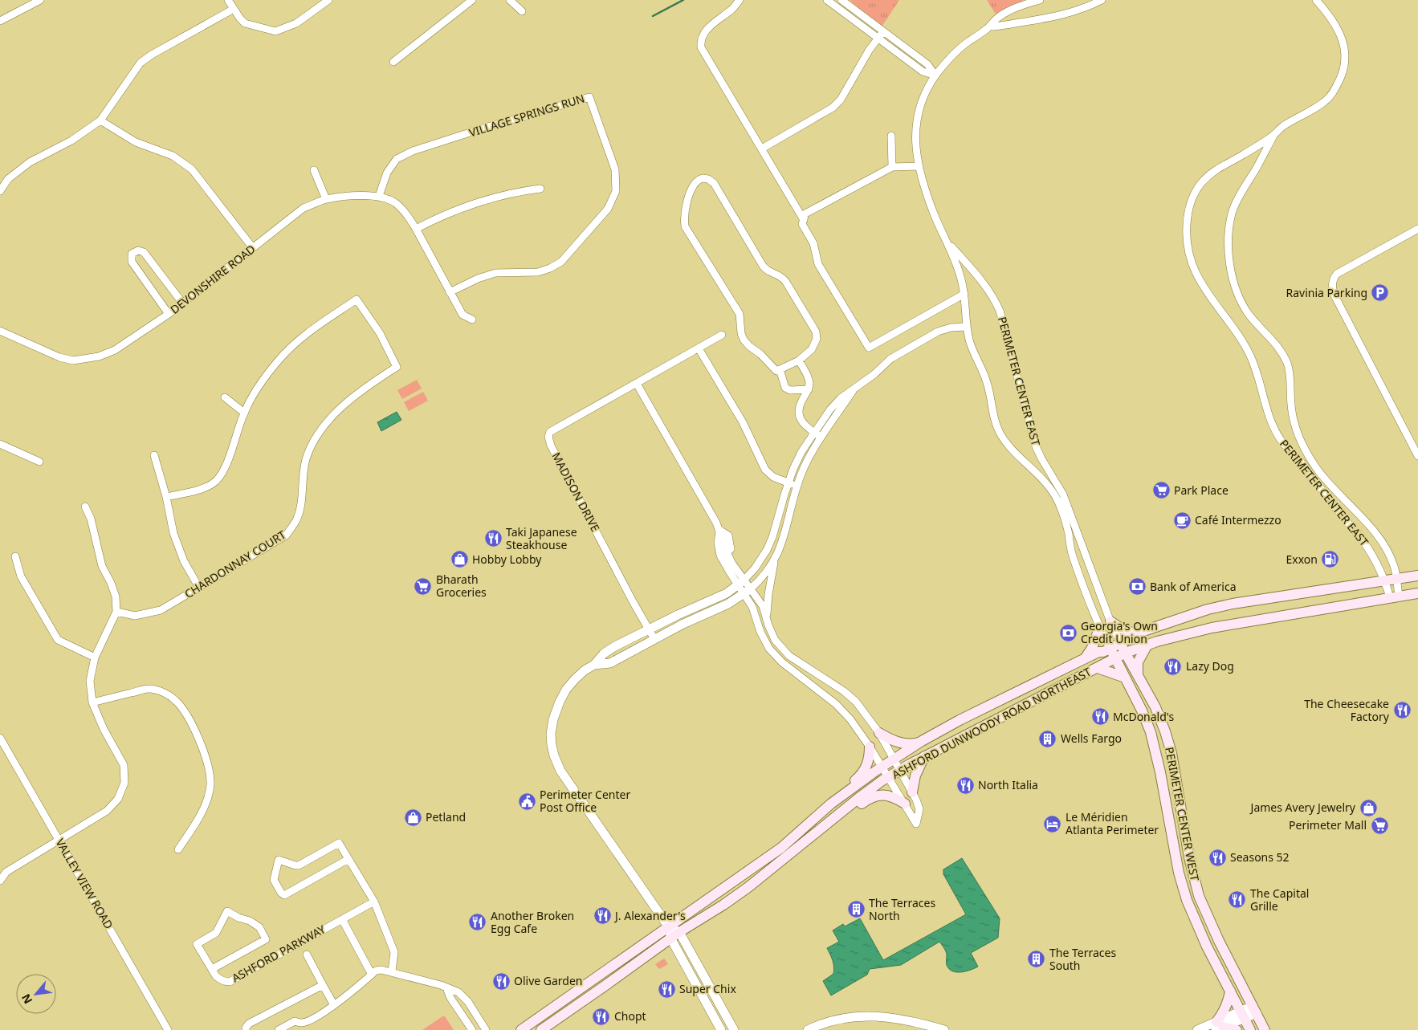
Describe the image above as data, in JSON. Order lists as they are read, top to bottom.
{
  "streets": {
    "main road": ["ASHFORD DUNWOODY ROAD NORTHEAST", "PERIMETER CENTER WEST"],
    "street": [
      "VILLAGE SPRINGS RUN",
      "DEVONSHIRE ROAD",
      "PERIMETER CENTER EAST",
      "MADISON DRIVE",
      "CHARDONNAY COURT",
      "VALLEY VIEW ROAD",
      "ASHFORD PARKWAY"
    ]
  },
  "crossings": [
    ["VILLAGE SPRINGS RUN", "DEVONSHIRE ROAD"],
    ["PERIMETER CENTER EAST", "ASHFORD DUNWOODY ROAD NORTHEAST"],
    ["PERIMETER CENTER EAST", "PERIMETER CENTER WEST"],
    ["ASHFORD DUNWOODY ROAD NORTHEAST", "PERIMETER CENTER WEST"]
  ],
  "places": {
    "parking": ["Ravinia Parking"],
    "supermarket": ["Park Place", "Bharath Groceries", "Perimeter Mall"],
    "cafe": ["Café Intermezzo"],
    "restaurant": [
      "Taki Japanese Steakhouse",
      "Lazy Dog",
      "The Cheesecake Factory",
      "McDonald's",
      "North Italia",
      "Seasons 52",
      "The Capital Grille",
      "J. Alexander's",
      "Another Broken Egg Cafe",
      "Olive Garden",
      "Super Chix",
      "Chopt"
    ],
    "shop": ["Hobby Lobby", "James Avery Jewelry", "Petland"],
    "fuel station": ["Exxon"],
    "bank": ["Bank of America", "Georgia's Own Credit Union"],
    "building": ["Wells Fargo", "The Terraces North", "The Terraces South"],
    "public building": ["Perimeter Center Post Office"],
    "hotel": ["Le Méridien Atlanta Perimeter"]
  },
  "north": "bottom left"
}
